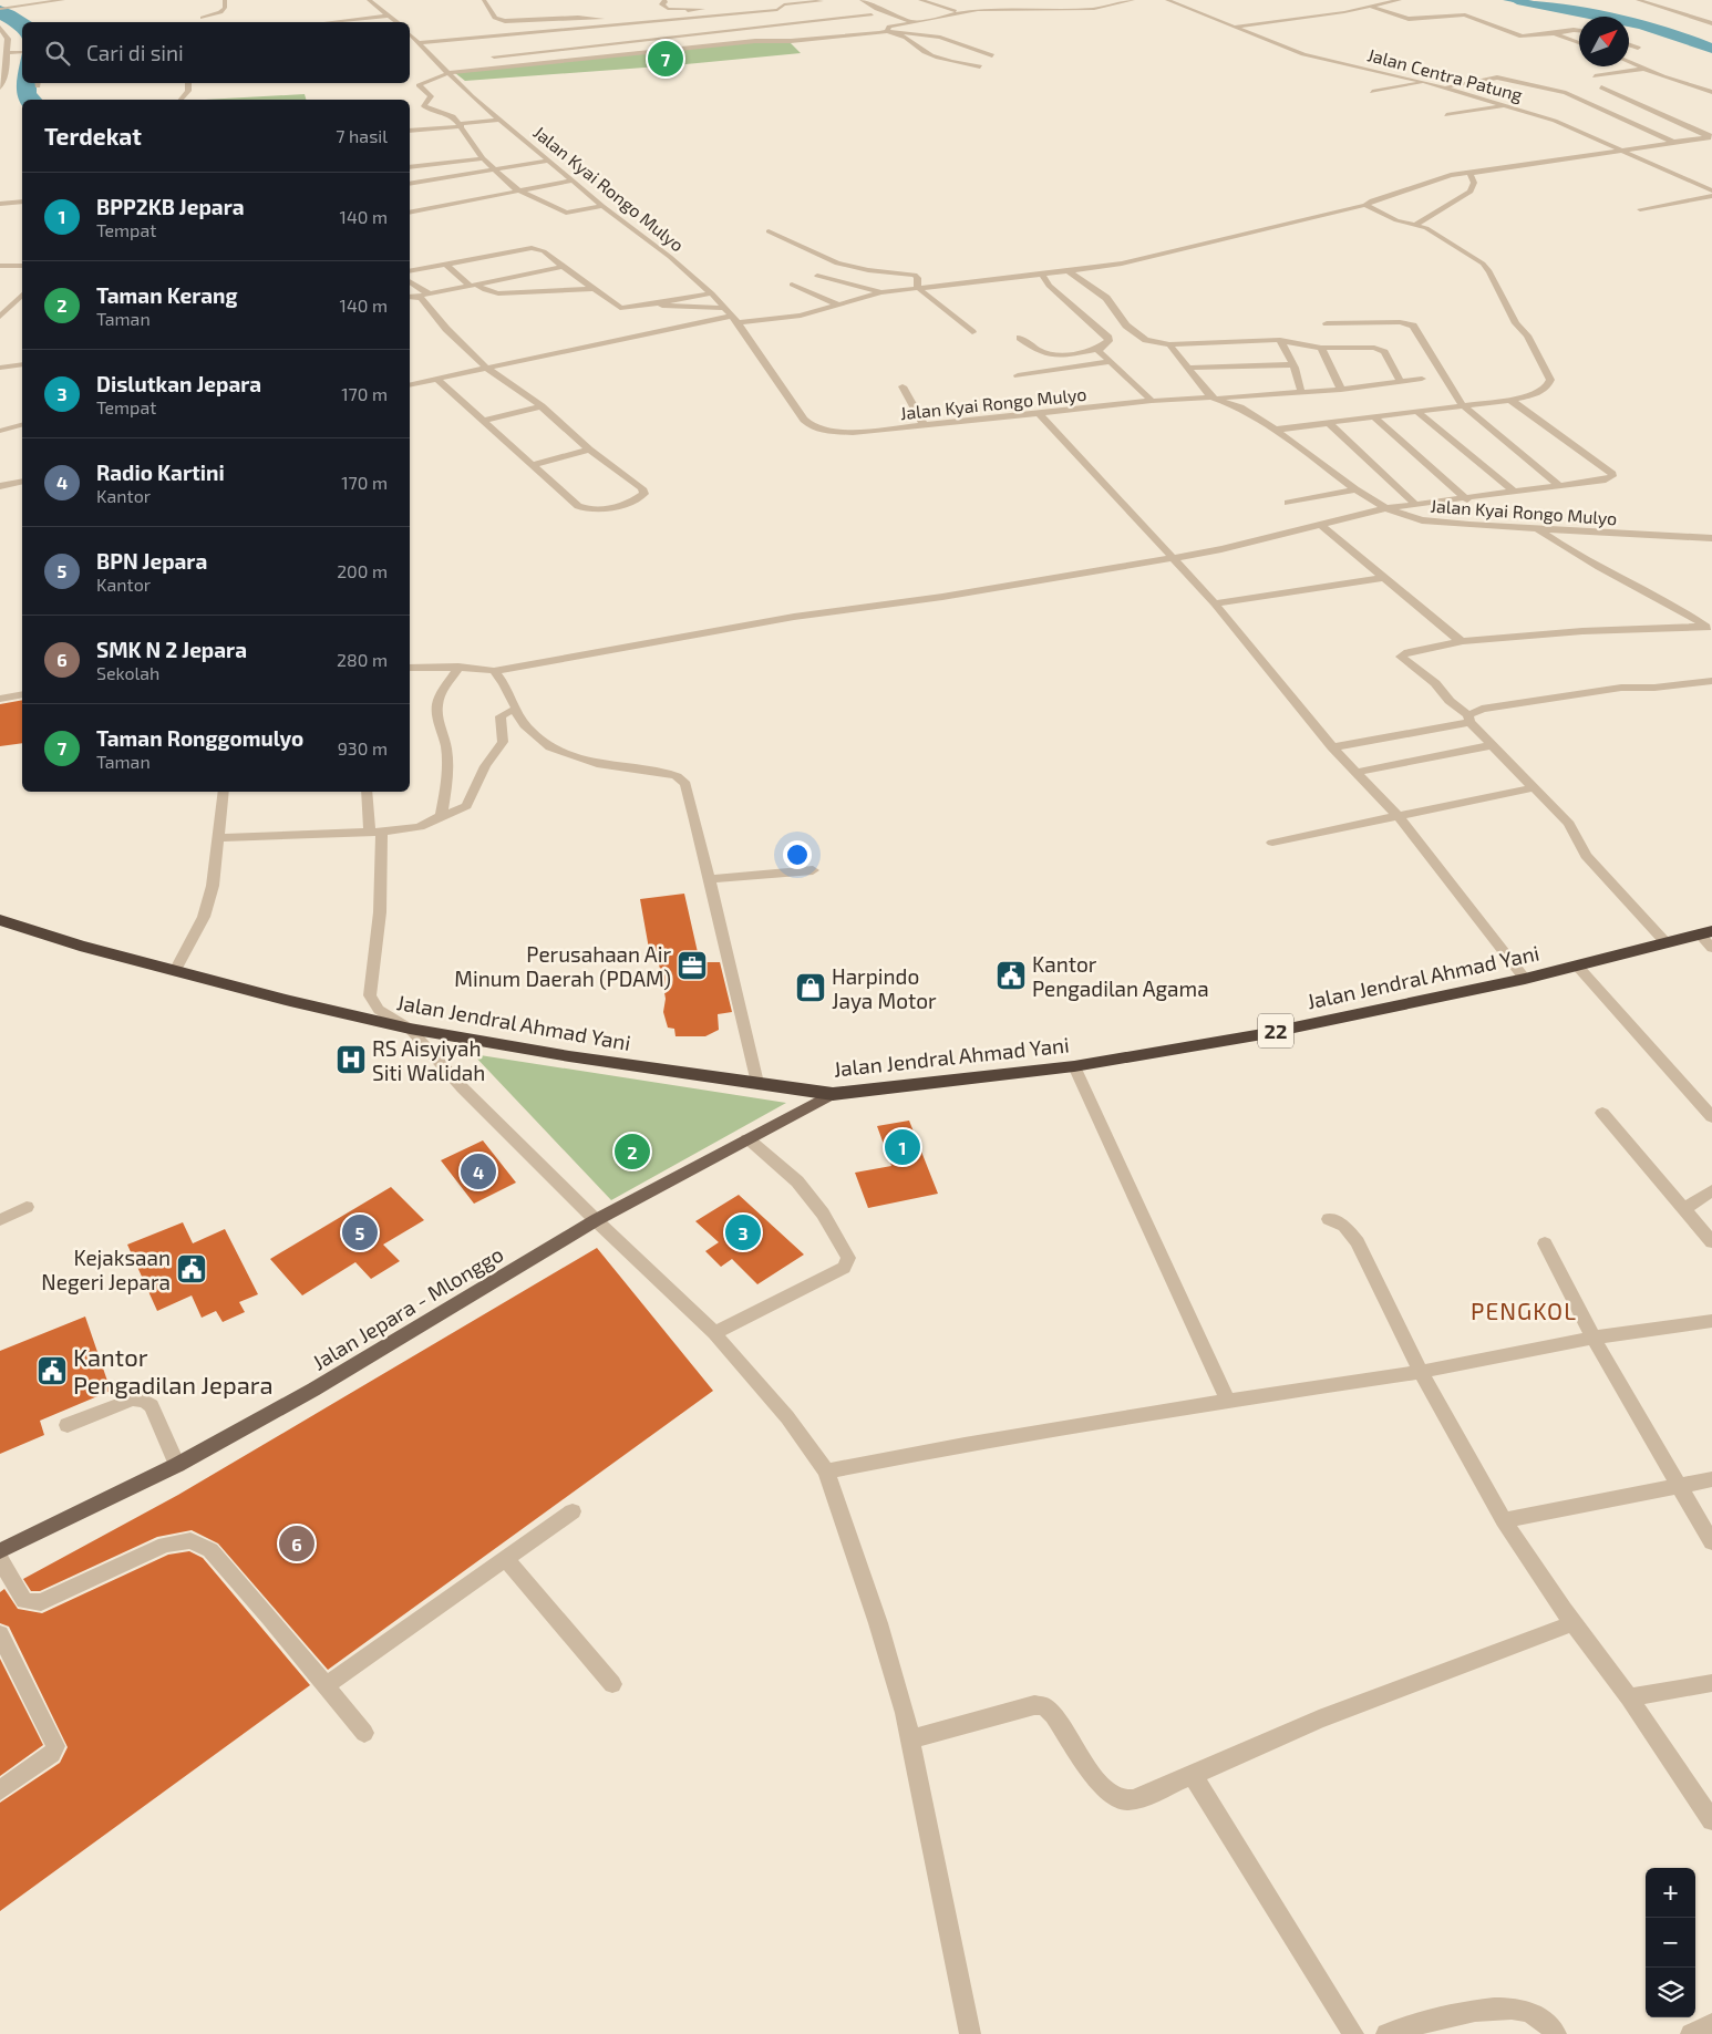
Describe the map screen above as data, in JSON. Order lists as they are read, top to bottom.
{
  "streets": {
    "highway": ["Jalan Jendral Ahmad Yani", "22"],
    "main road": ["Jalan Jepara - Mlonggo"],
    "street": ["Jalan Centra Patung", "Jalan Kyai Rongo Mulyo"]
  },
  "crossings": [
    ["Jalan Jendral Ahmad Yani", "Jalan Jepara - Mlonggo"]
  ],
  "districts": ["PENGKOL"],
  "places": {
    "office": ["Perusahaan Air Minum Daerah (PDAM)"],
    "public building": ["Kantor Pengadilan Agama", "Kejaksaan Negeri Jepara", "Kantor Pengadilan Jepara"],
    "shop": ["Harpindo Jaya Motor"],
    "hospital": ["RS Aisyiyah Siti Walidah"]
  },
  "north": "top right",
  "page": {
    "search": "Cari di sini",
    "pins": [
      "7",
      "1",
      "2",
      "4",
      "3",
      "5",
      "6"
    ],
    "heading": ["Terdekat", "7 hasil"],
    "list": [
      {
        "mark": "1",
        "name": "BPP2KB Jepara",
        "note": "Tempat",
        "value": "140 m"
      },
      {
        "mark": "2",
        "name": "Taman Kerang",
        "note": "Taman",
        "value": "140 m"
      },
      {
        "mark": "3",
        "name": "Dislutkan Jepara",
        "note": "Tempat",
        "value": "170 m"
      },
      {
        "mark": "4",
        "name": "Radio Kartini",
        "note": "Kantor",
        "value": "170 m"
      },
      {
        "mark": "5",
        "name": "BPN Jepara",
        "note": "Kantor",
        "value": "200 m"
      },
      {
        "mark": "6",
        "name": "SMK N 2 Jepara",
        "note": "Sekolah",
        "value": "280 m"
      },
      {
        "mark": "7",
        "name": "Taman Ronggomulyo",
        "note": "Taman",
        "value": "930 m"
      }
    ],
    "map_buttons": ["+", "−"]
  }
}
